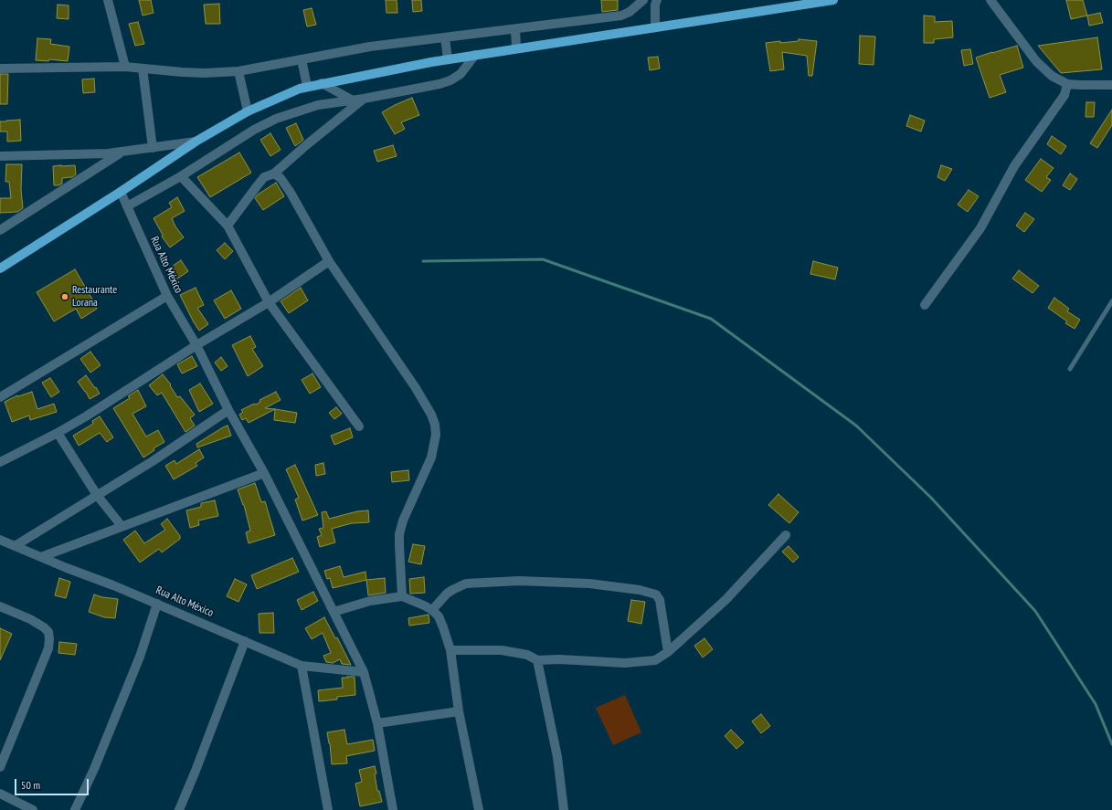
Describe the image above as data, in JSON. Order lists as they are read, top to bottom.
{
  "streets": {
    "street": ["Rua Alto México"]
  },
  "places": ["Restaurante Lorana"],
  "scale_bar": "50 m"
}
